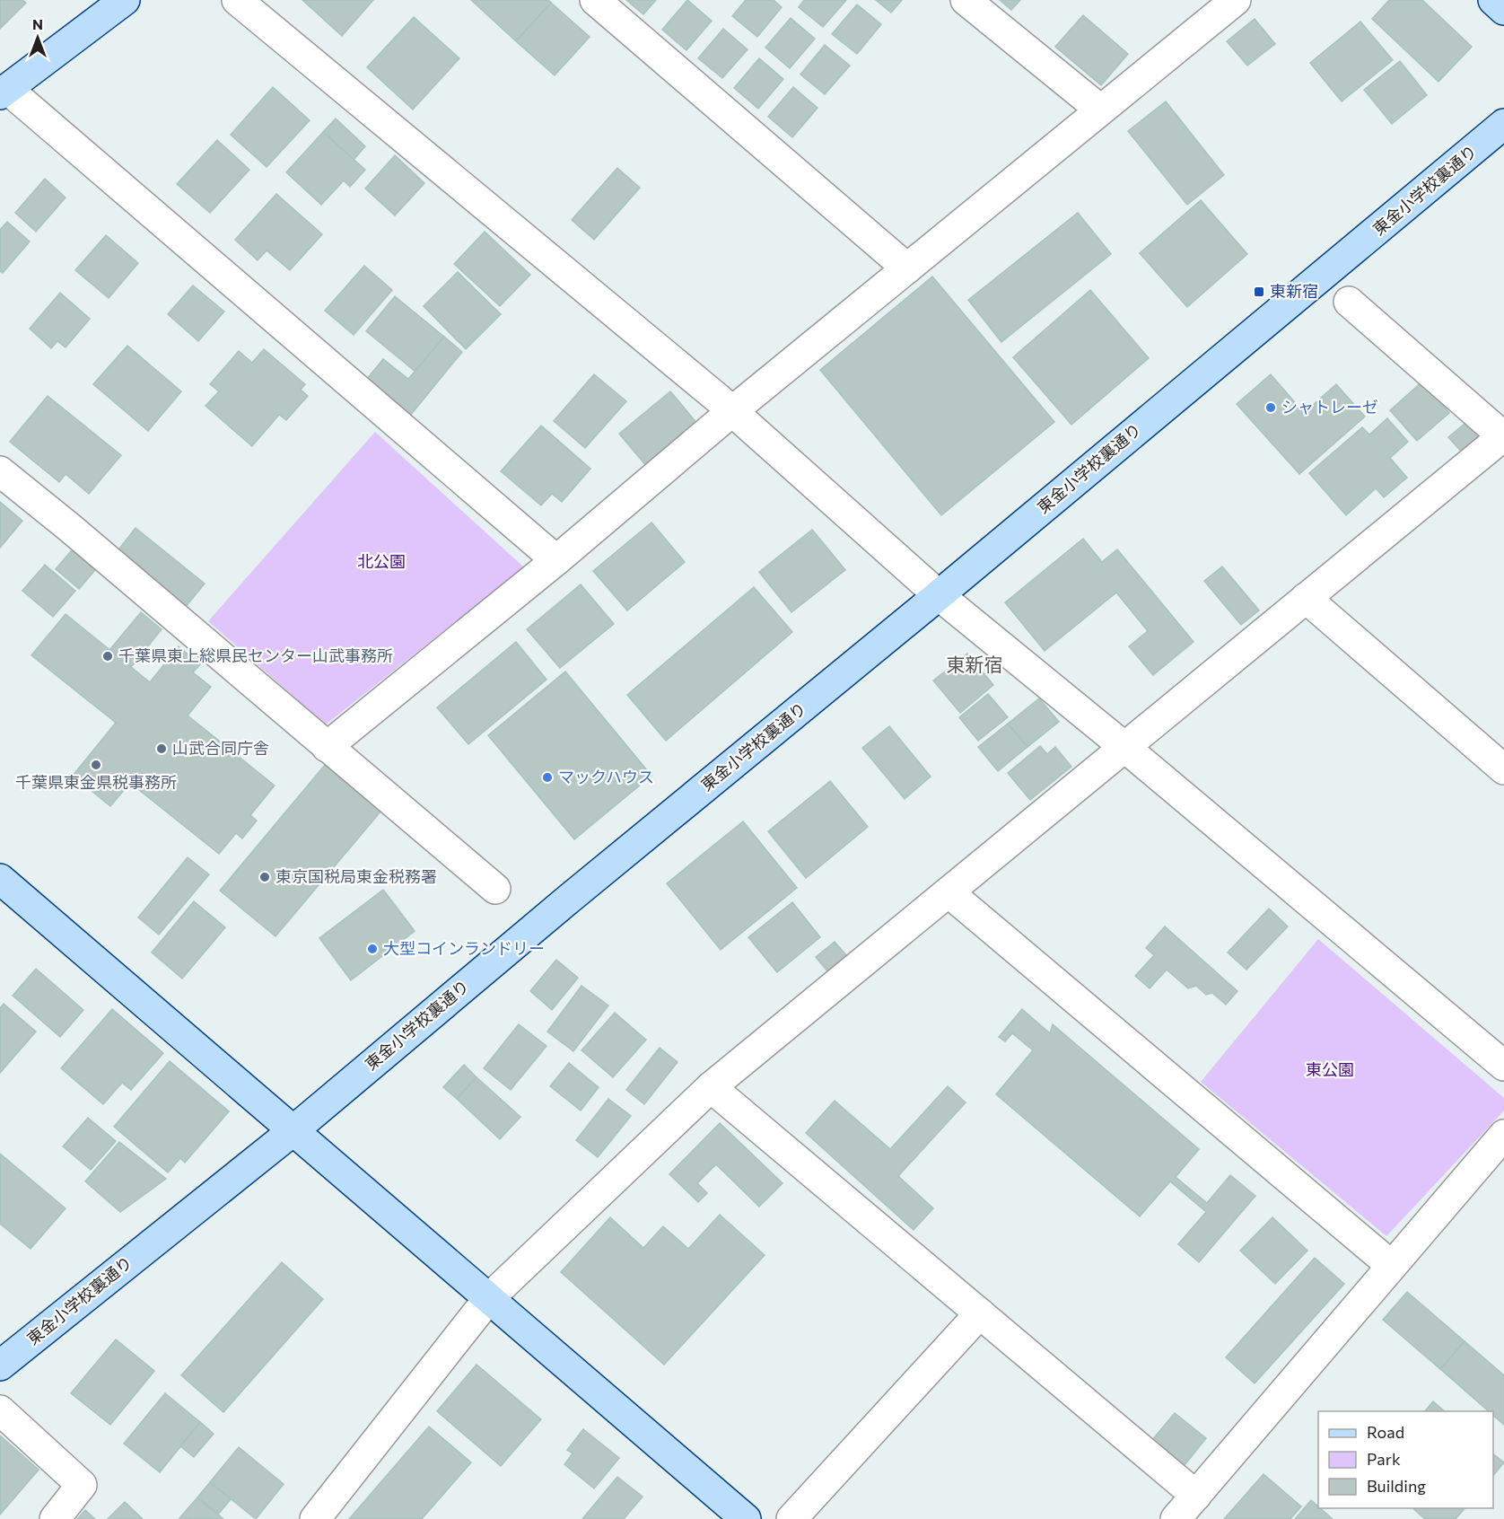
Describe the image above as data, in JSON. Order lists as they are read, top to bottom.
{
  "streets": {
    "street": ["東金小学校裏通り"]
  },
  "districts": ["東新宿"],
  "parks": ["北公園", "東公園"],
  "places": {
    "transit": ["東新宿"],
    "other": [
      "シャトレーゼ",
      "千葉県東上総県民センター山武事務所",
      "山武合同庁舎",
      "千葉県東金県税事務所",
      "マックハウス",
      "東京国税局東金税務署",
      "大型コインランドリー"
    ]
  },
  "legend": ["Road", "Park", "Building"],
  "north": "top"
}
